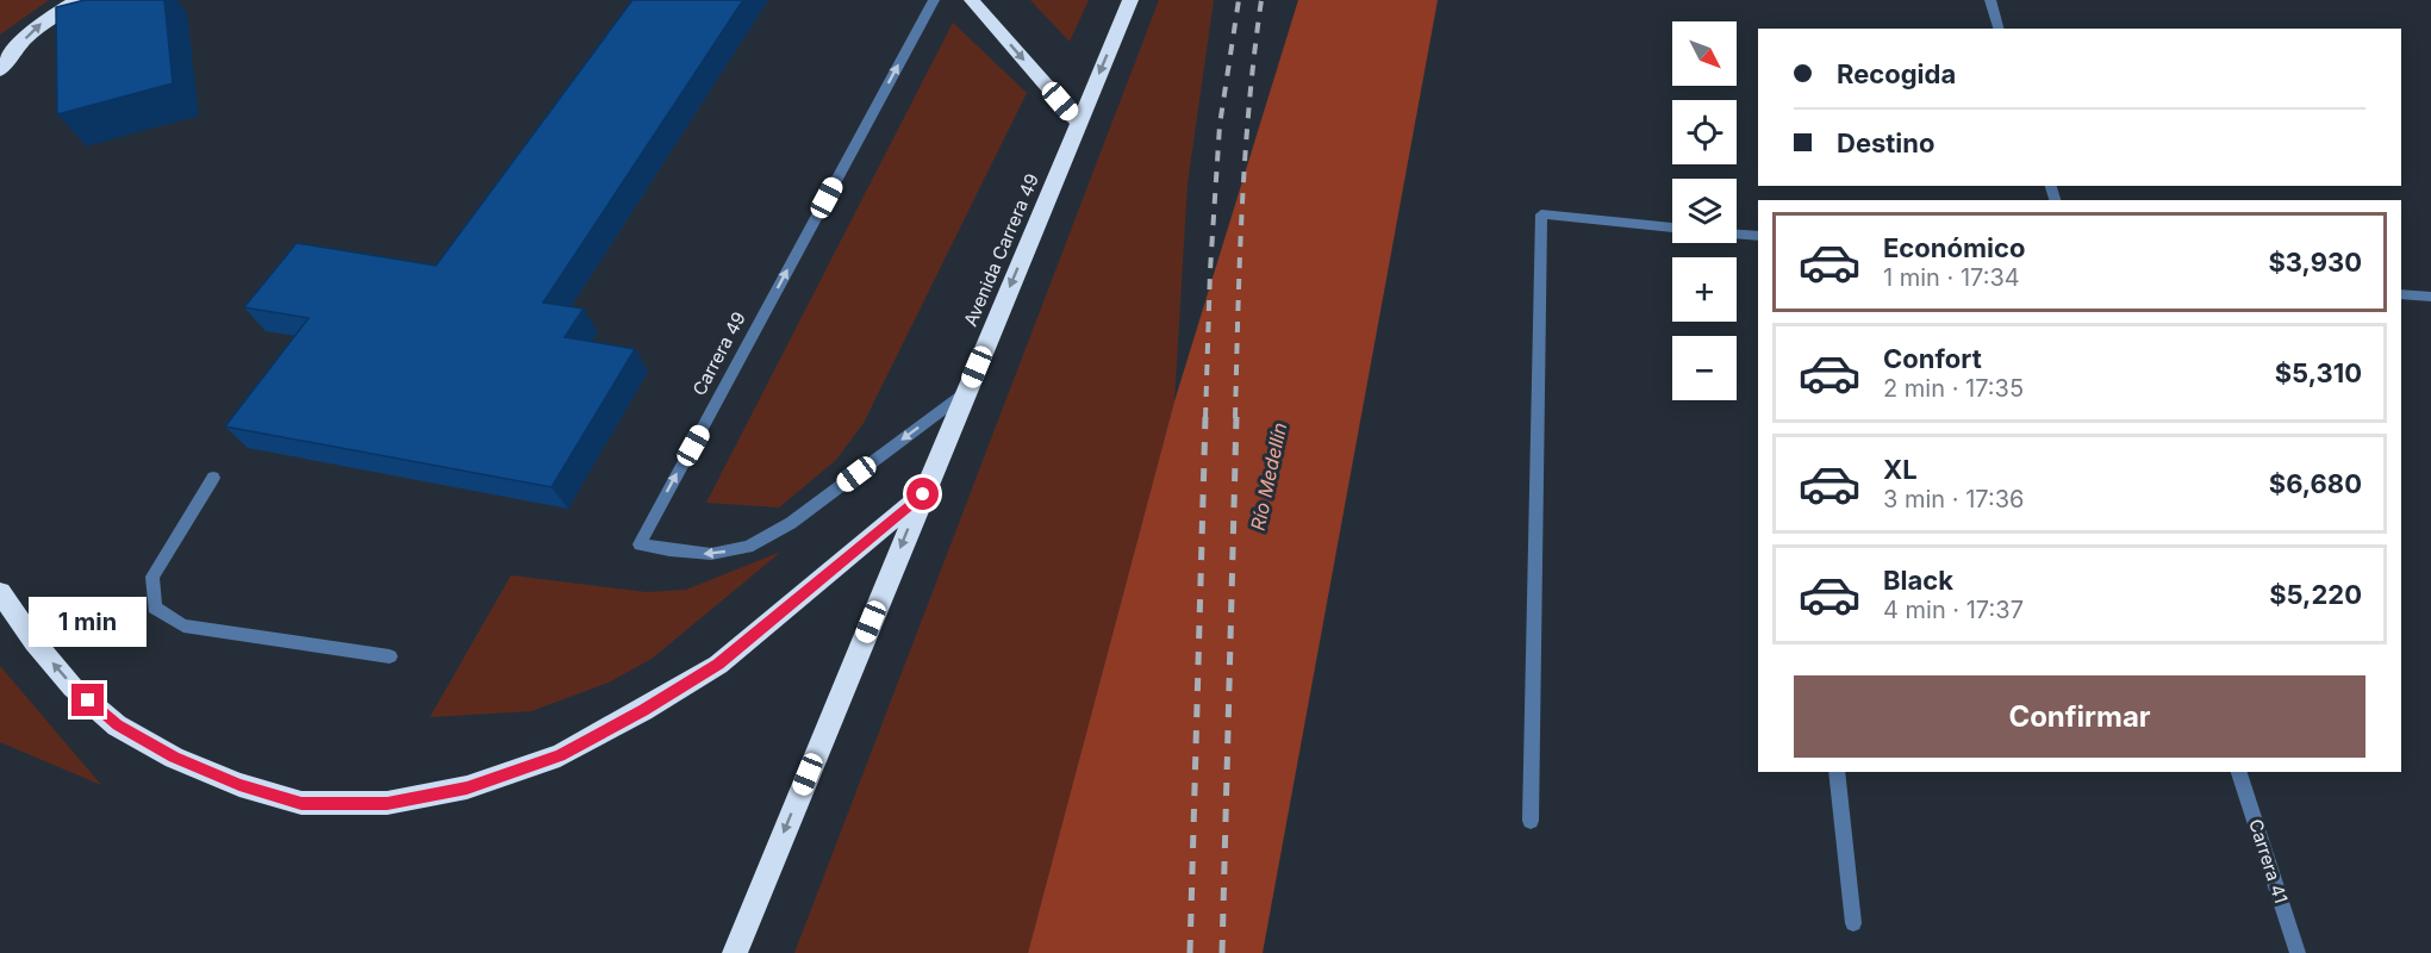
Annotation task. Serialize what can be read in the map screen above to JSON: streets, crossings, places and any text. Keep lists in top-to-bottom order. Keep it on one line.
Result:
{"streets":{"highway":["Avenida Carrera 49"],"street":["Carrera 49","Carrera 41"]},"crossings":[["Avenida Carrera 49","Carrera 49"]],"one_way":["Avenida Carrera 49"],"water":["Río Medellín"],"north":"bottom right","page":{"map_buttons":["+","−"],"banner":["Recogida","Destino"],"list":[{"name":"Económico","note":"1 min · 17:34","value":"$3,930"},{"name":"Confort","note":"2 min · 17:35","value":"$5,310"},{"name":"XL","note":"3 min · 17:36","value":"$6,680"},{"name":"Black","note":"4 min · 17:37","value":"$5,220"}],"bubble":"1 min","buttons":"Confirmar"}}
